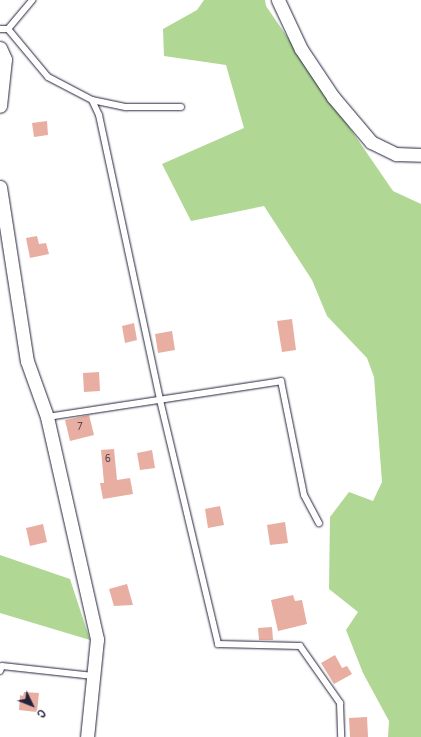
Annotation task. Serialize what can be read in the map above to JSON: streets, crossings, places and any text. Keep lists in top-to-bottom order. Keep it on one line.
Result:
{"house_numbers":["7","6"],"north":"bottom right"}
